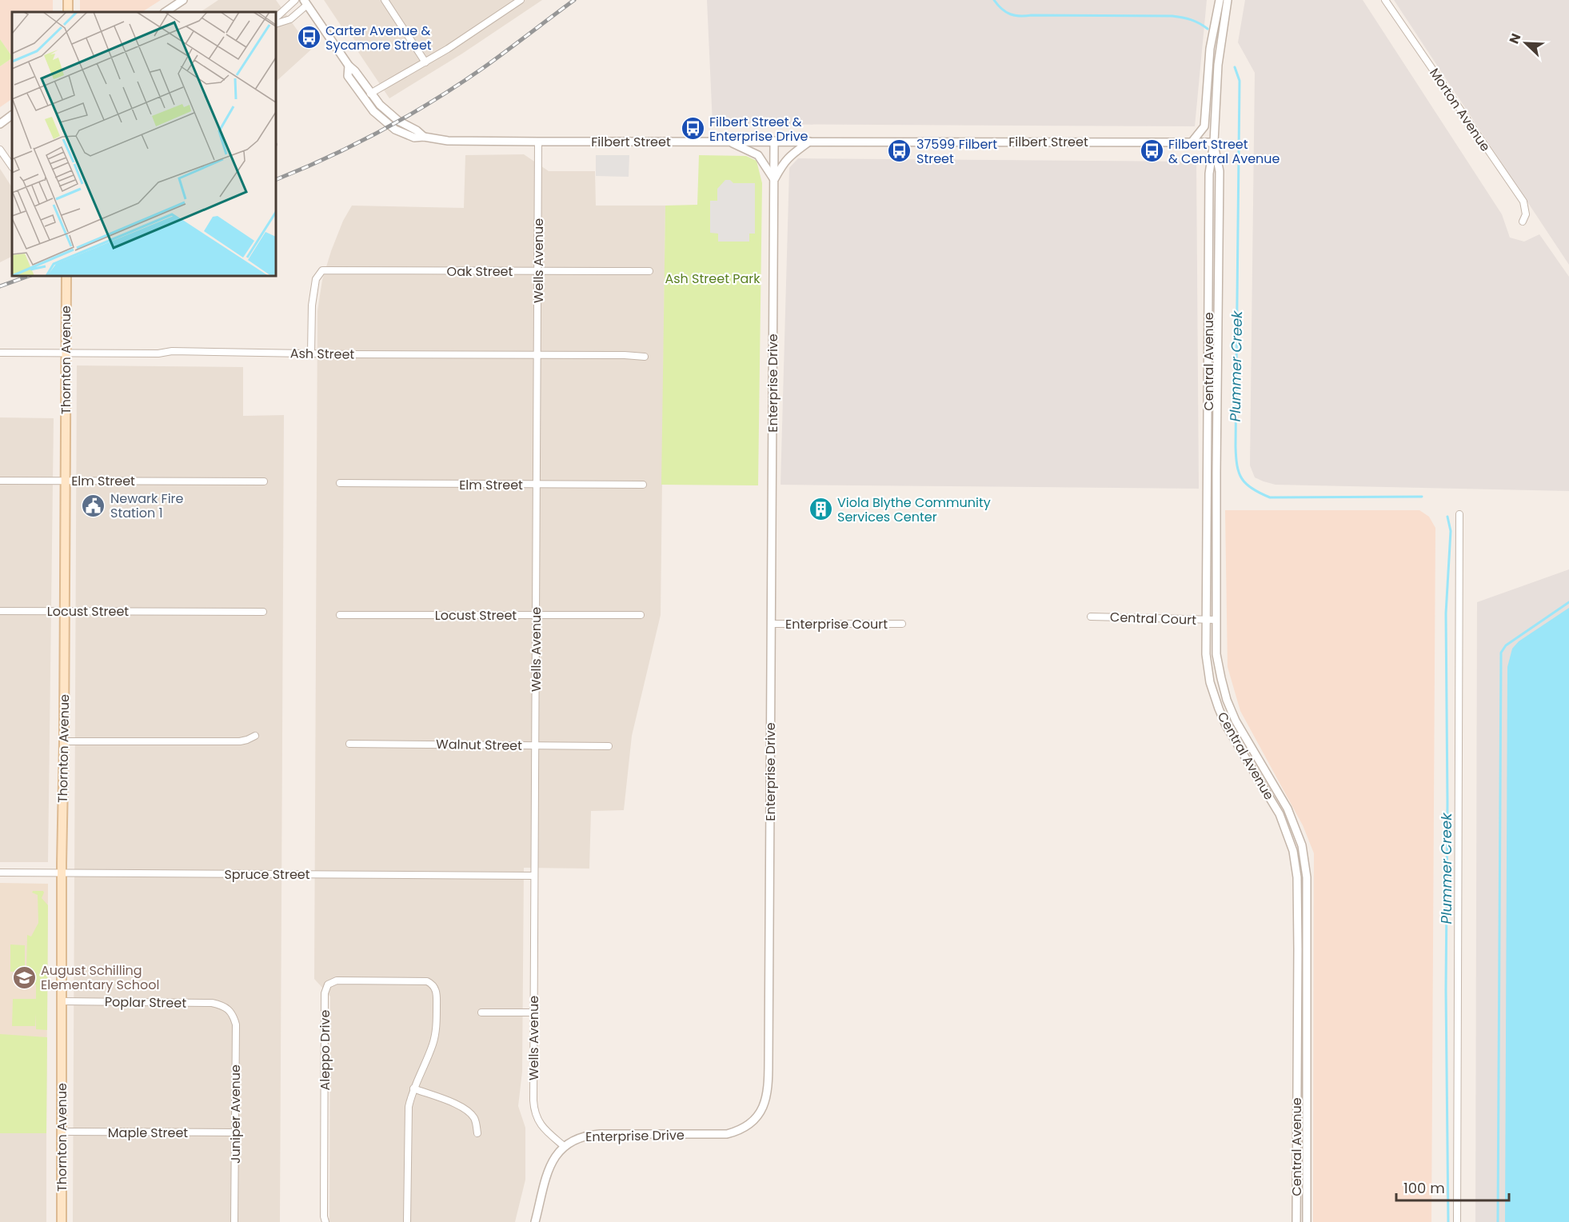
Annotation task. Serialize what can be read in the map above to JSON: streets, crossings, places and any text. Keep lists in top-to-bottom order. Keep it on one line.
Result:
{"streets":{"main road":["Thornton Avenue"],"street":["Morton Avenue","Filbert Street","Wells Avenue","Oak Street","Ash Street","Central Avenue","Enterprise Drive","Elm Street","Locust Street","Central Court","Enterprise Court","Walnut Street","Spruce Street","Poplar Street","Aleppo Drive","Juniper Avenue","Maple Street"]},"crossings":[["Filbert Street","Wells Avenue"],["Filbert Street","Central Avenue"],["Filbert Street","Enterprise Drive"],["Wells Avenue","Oak Street"],["Wells Avenue","Ash Street"],["Wells Avenue","Enterprise Drive"],["Wells Avenue","Elm Street"],["Wells Avenue","Locust Street"],["Wells Avenue","Walnut Street"],["Wells Avenue","Spruce Street"],["Oak Street","Ash Street"],["Ash Street","Thornton Avenue"],["Thornton Avenue","Elm Street"],["Thornton Avenue","Locust Street"],["Thornton Avenue","Spruce Street"],["Thornton Avenue","Poplar Street"],["Thornton Avenue","Maple Street"],["Central Avenue","Central Court"],["Enterprise Drive","Enterprise Court"],["Poplar Street","Juniper Avenue"],["Juniper Avenue","Maple Street"]],"water":["Plummer Creek"],"parks":["Ash Street Park"],"places":{"bus stop":["Carter Avenue & Sycamore Street","Filbert Street & Enterprise Drive","37599 Filbert Street","Filbert Street & Central Avenue"],"public building":["Newark Fire Station 1"],"building":["Viola Blythe Community Services Center"],"school or university":["August Schilling Elementary School"]},"scale_bar":"100 m","north":"top left"}
